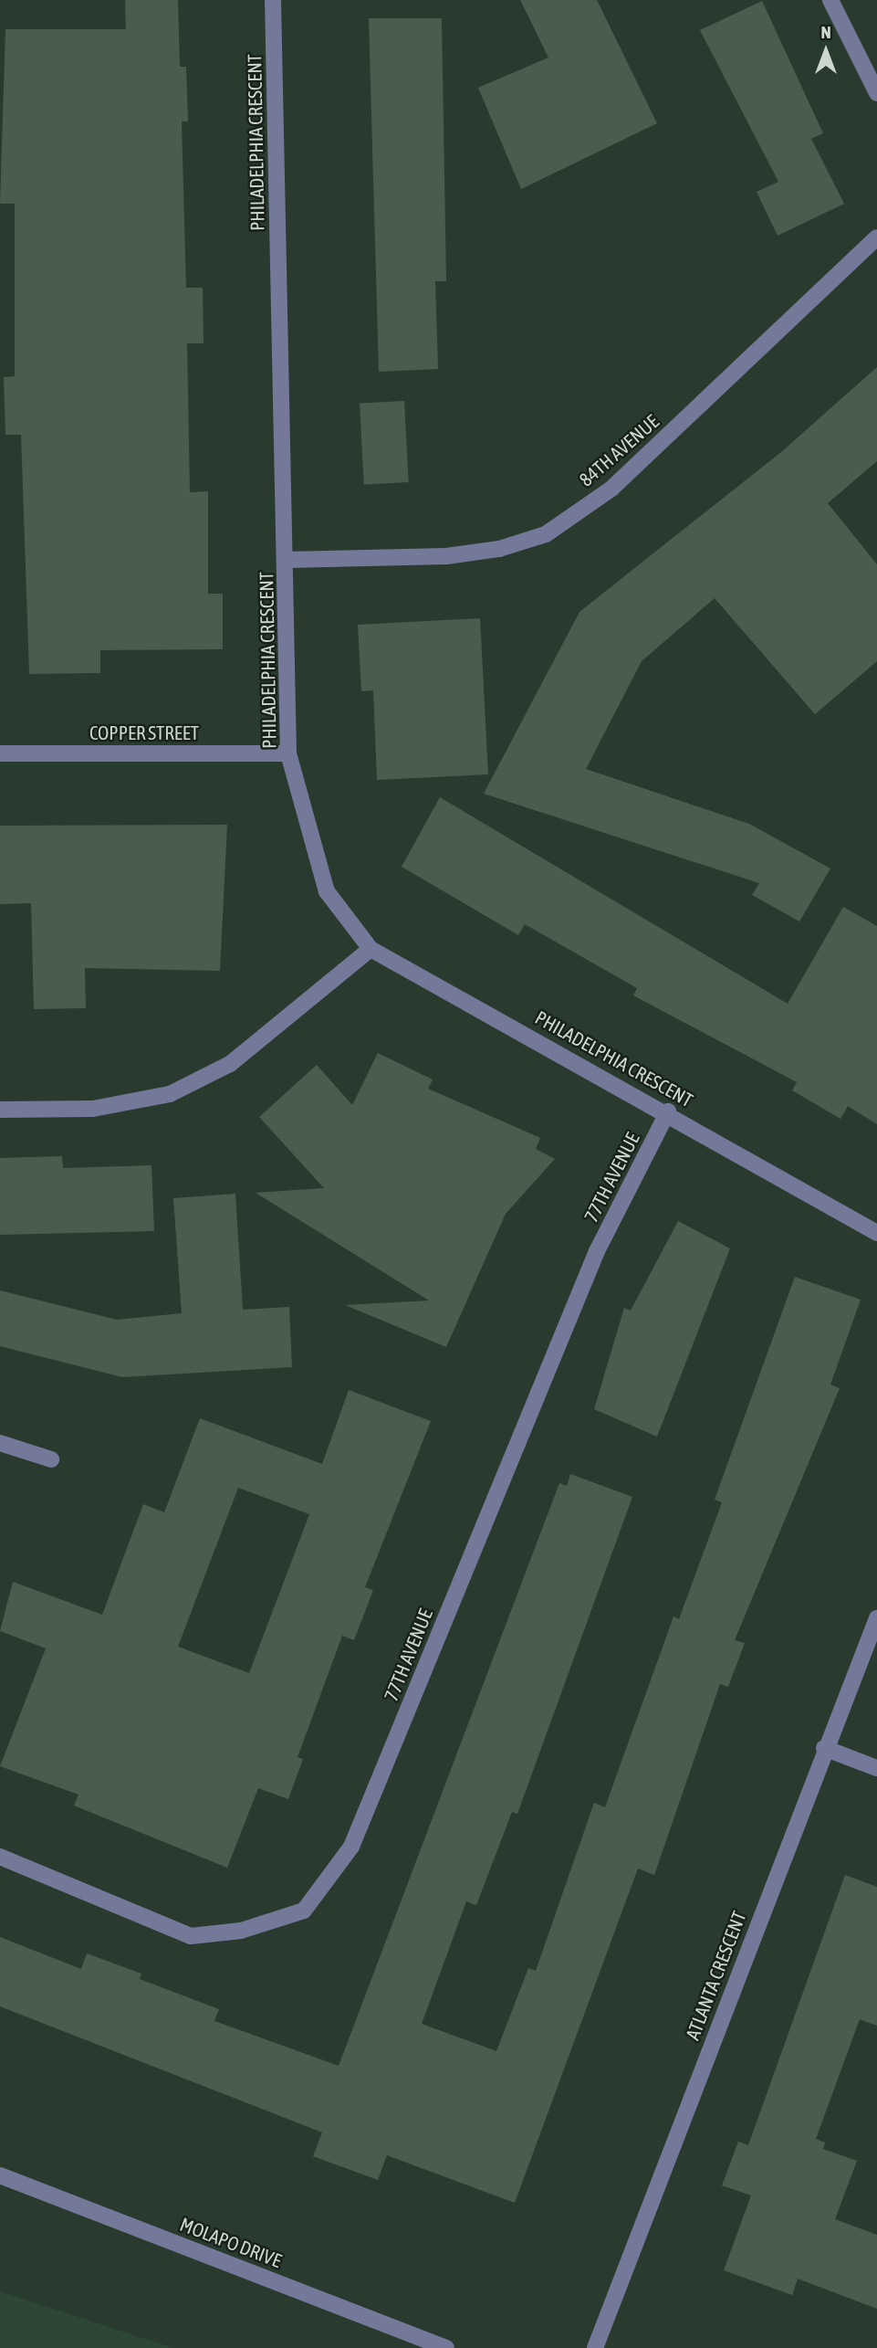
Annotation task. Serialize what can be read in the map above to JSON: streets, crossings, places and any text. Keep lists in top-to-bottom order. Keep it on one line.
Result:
{"streets":{"street":["PHILADELPHIA CRESCENT","84TH AVENUE","COPPER STREET","77TH AVENUE","ATLANTA CRESCENT","MOLAPO DRIVE"]},"crossings":[["PHILADELPHIA CRESCENT","84TH AVENUE"],["PHILADELPHIA CRESCENT","COPPER STREET"],["PHILADELPHIA CRESCENT","77TH AVENUE"]],"north":"top"}
